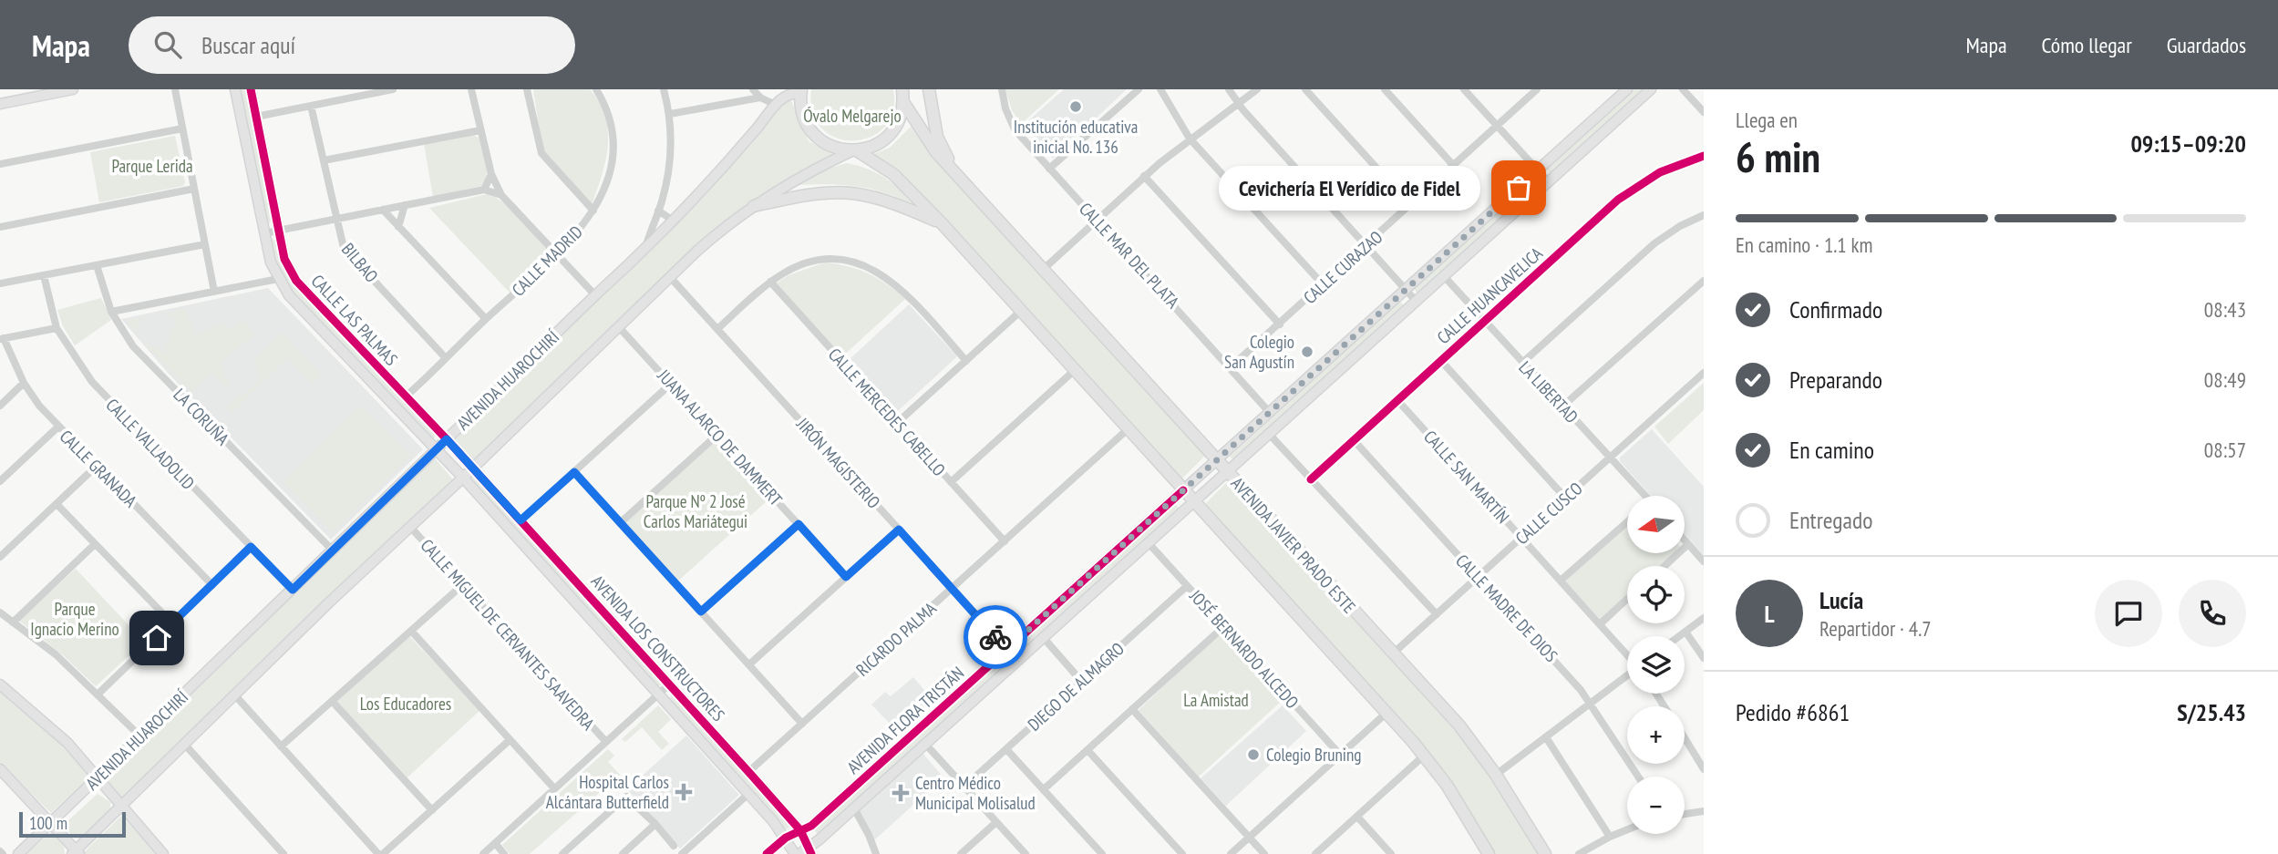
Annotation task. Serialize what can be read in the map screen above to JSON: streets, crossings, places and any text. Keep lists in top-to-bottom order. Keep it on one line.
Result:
{"streets":{"main road":["CALLE LAS PALMAS","AVENIDA HUAROCHIRÍ","AVENIDA JAVIER PRADO ESTE","AVENIDA LOS CONSTRUCTORES","AVENIDA FLORA TRISTÁN"],"street":["CALLE MAR DEL PLATA","CALLE MADRID","BILBAO","CALLE CURAZAO","CALLE HUANCAVELICA","LA LIBERTAD","CALLE MERCEDES CABELLO","LA CORUÑA","JUANA ALARCO DE DAMMERT","CALLE VALLADOLID","JIRÓN MAGISTERIO","CALLE GRANADA","CALLE SAN MARTÍN","CALLE CUSCO","CALLE MADRE DE DIOS","CALLE MIGUEL DE CERVANTES SAAVEDRA","RICARDO PALMA","JOSÉ BERNARDO ALCEDO","DIEGO DE ALMAGRO"]},"crossings":[["CALLE MAR DEL PLATA","CALLE CURAZAO"],["CALLE MAR DEL PLATA","AVENIDA FLORA TRISTÁN"],["CALLE MADRID","BILBAO"],["CALLE MADRID","CALLE LAS PALMAS"],["CALLE HUANCAVELICA","LA LIBERTAD"],["CALLE HUANCAVELICA","CALLE SAN MARTÍN"],["CALLE HUANCAVELICA","CALLE MADRE DE DIOS"],["CALLE LAS PALMAS","AVENIDA HUAROCHIRÍ"],["CALLE LAS PALMAS","AVENIDA LOS CONSTRUCTORES"],["AVENIDA HUAROCHIRÍ","LA CORUÑA"],["AVENIDA HUAROCHIRÍ","JUANA ALARCO DE DAMMERT"],["AVENIDA HUAROCHIRÍ","CALLE VALLADOLID"],["AVENIDA HUAROCHIRÍ","JIRÓN MAGISTERIO"],["AVENIDA HUAROCHIRÍ","CALLE MIGUEL DE CERVANTES SAAVEDRA"],["AVENIDA HUAROCHIRÍ","AVENIDA LOS CONSTRUCTORES"],["LA LIBERTAD","CALLE CUSCO"],["LA LIBERTAD","AVENIDA FLORA TRISTÁN"],["CALLE MERCEDES CABELLO","RICARDO PALMA"],["JIRÓN MAGISTERIO","RICARDO PALMA"],["JIRÓN MAGISTERIO","AVENIDA FLORA TRISTÁN"],["CALLE SAN MARTÍN","CALLE CUSCO"],["CALLE CUSCO","AVENIDA JAVIER PRADO ESTE"],["CALLE CUSCO","CALLE MADRE DE DIOS"],["AVENIDA JAVIER PRADO ESTE","AVENIDA FLORA TRISTÁN"],["RICARDO PALMA","AVENIDA LOS CONSTRUCTORES"],["AVENIDA LOS CONSTRUCTORES","AVENIDA FLORA TRISTÁN"],["JOSÉ BERNARDO ALCEDO","DIEGO DE ALMAGRO"],["JOSÉ BERNARDO ALCEDO","AVENIDA FLORA TRISTÁN"]],"parks":["Óvalo Melgarejo","Parque Lerida","Parque Nº 2 José Carlos Mariátegui","Parque Ignacio Merino","La Amistad","Los Educadores"],"places":{"other":["Institución educativa inicial No. 136","Cevichería El Verídico de Fidel","Colegio San Agustín","Colegio Bruning"],"health":["Hospital Carlos Alcántara Butterfield","Centro Médico Municipal Molisalud"]},"scale_bar":"100 m","north":"left","page":{"header":"Mapa","search":"Buscar aquí","nav":["Mapa","Cómo llegar","Guardados"],"heading":["6 min","Llega en","09:15–09:20"],"panel":["Lucía","Repartidor · 4.7","Pedido #6861","S/25.43"],"bubble":"Cevichería El Verídico de Fidel","bar":"En camino · 1.1 km","list":[["Confirmado","08:43"],["Preparando","08:49"],["En camino","08:57"],"Entregado"],"map_buttons":["+","−"],"round":"L","scale":"100 m"}}
